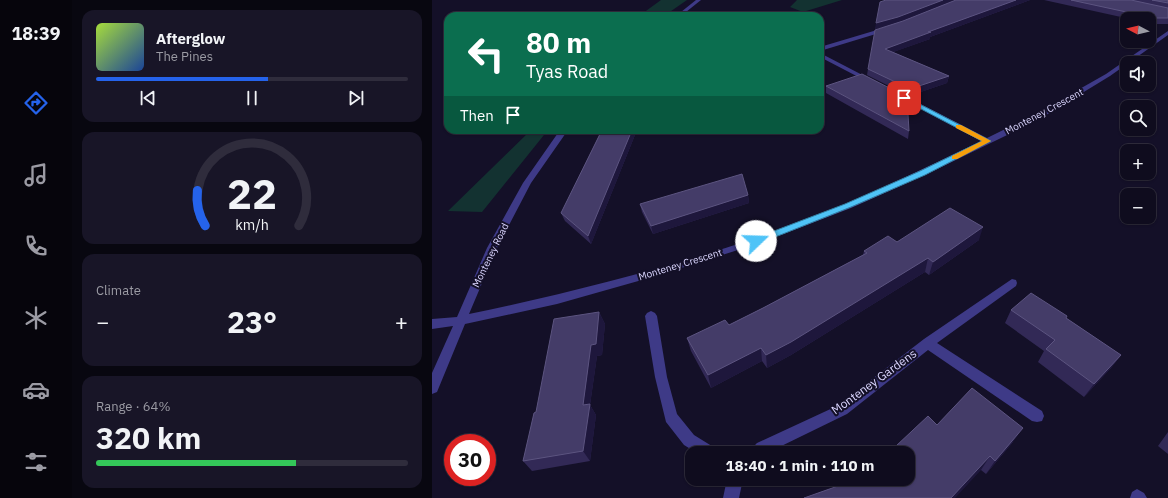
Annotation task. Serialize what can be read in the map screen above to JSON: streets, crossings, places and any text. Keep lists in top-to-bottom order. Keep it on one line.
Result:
{"streets":{"street":["Monteney Crescent","Monteney Road","Monteney Gardens"]},"crossings":[["Monteney Crescent","Monteney Road"]],"north":"left","page":{"tabs":"18:39","map_buttons":["+","−"],"turn":["80 m","Tyas Road"],"song":["Afterglow","The Pines"],"then":"Then","tile":["Climate",["Range · 64%","320 km"]],"heat":["−","23°","+"],"limit":"30","trip":"18:40 · 1 min · 110 m","gauge":["22","km/h"]}}
